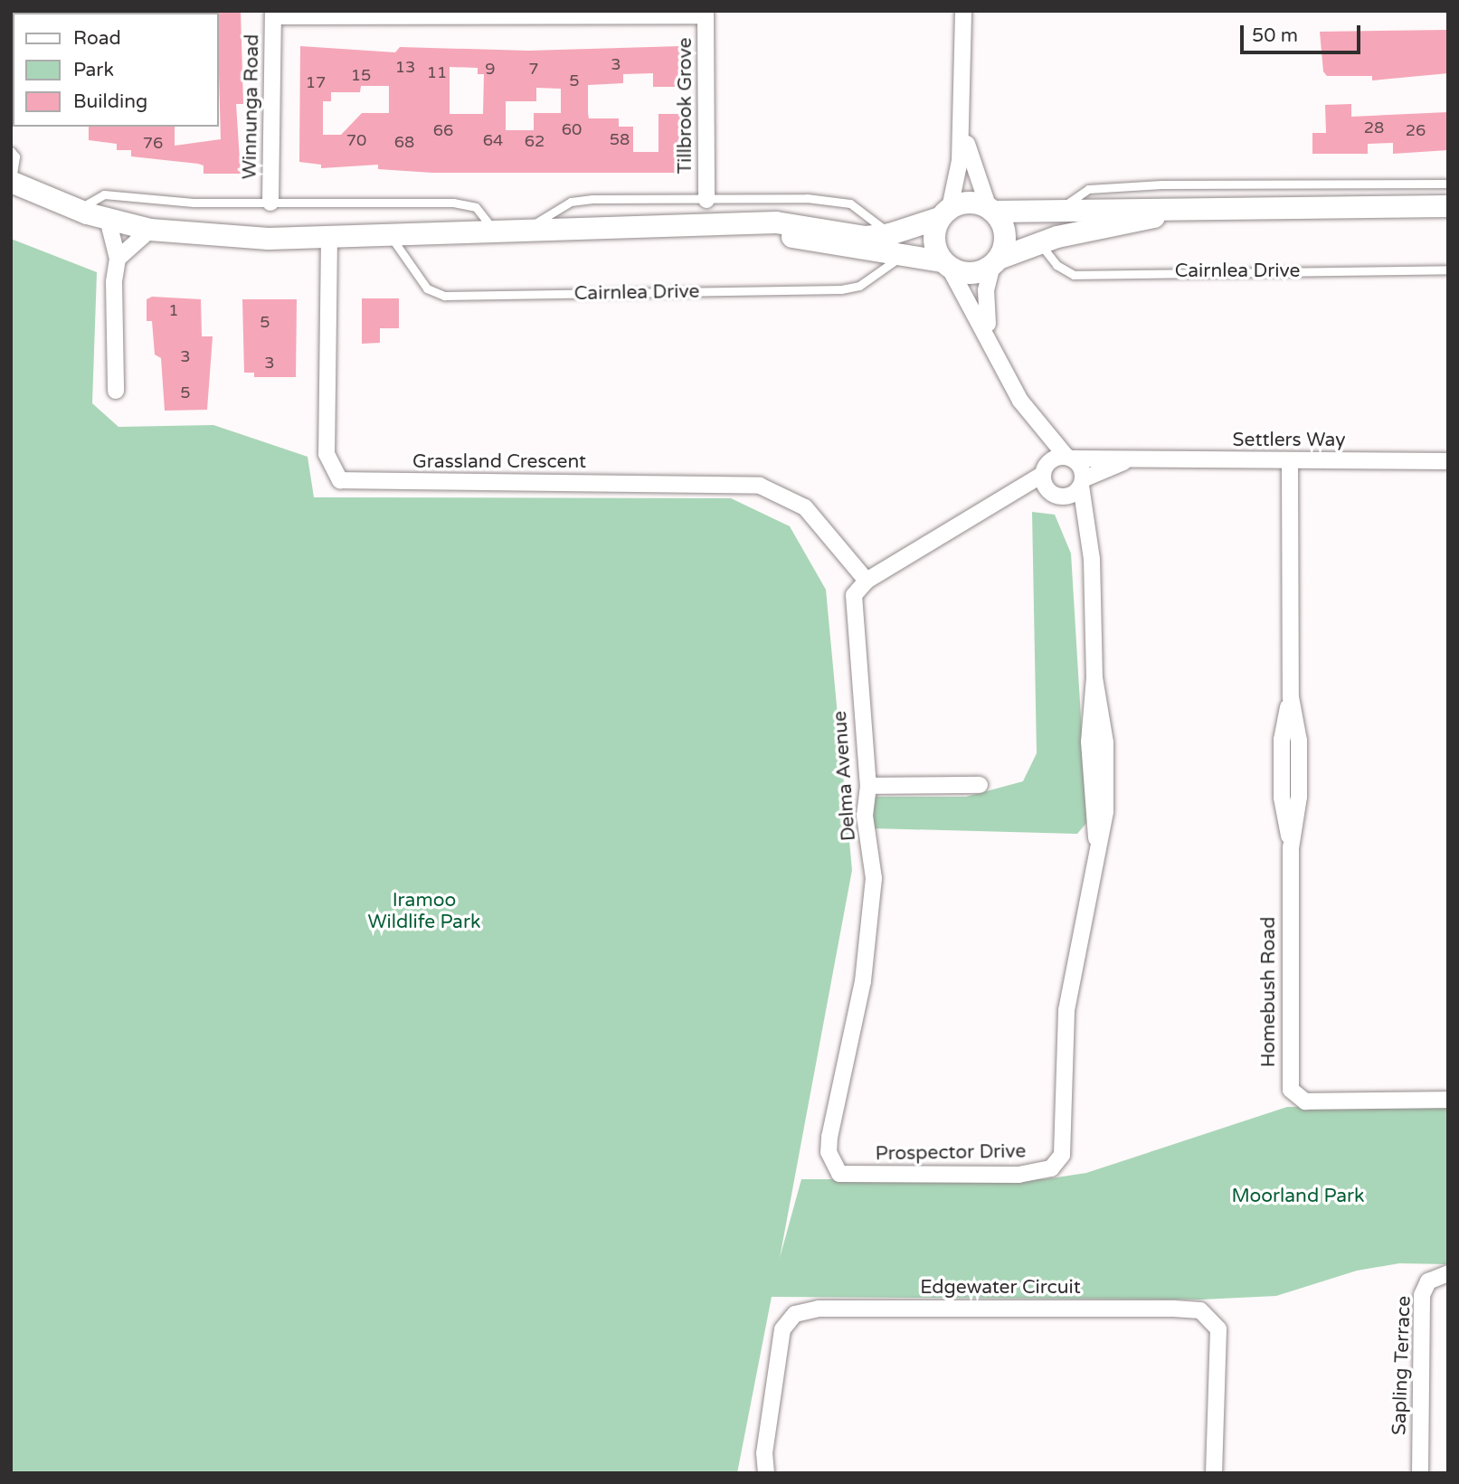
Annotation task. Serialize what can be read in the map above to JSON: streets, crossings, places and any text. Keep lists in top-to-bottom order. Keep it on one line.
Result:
{"streets":{"street":["Tillbrook Grove","Winnunga Road","Settlers Way","Grassland Crescent","Delma Avenue","Homebush Road","Prospector Drive","Edgewater Circuit","Sapling Terrace"],"lane":["Cairnlea Drive"]},"crossings":[["Settlers Way","Homebush Road"],["Settlers Way","Prospector Drive"],["Grassland Crescent","Delma Avenue"],["Delma Avenue","Prospector Drive"]],"parks":["Iramoo Wildlife Park","Moorland Park"],"house_numbers":["3","13","9","7","11","15","5","17","28","60","66","26","58","70","64","62","68","76","1","5","3","3","5"],"legend":["Road","Park","Building"],"scale_bar":"50 m"}
